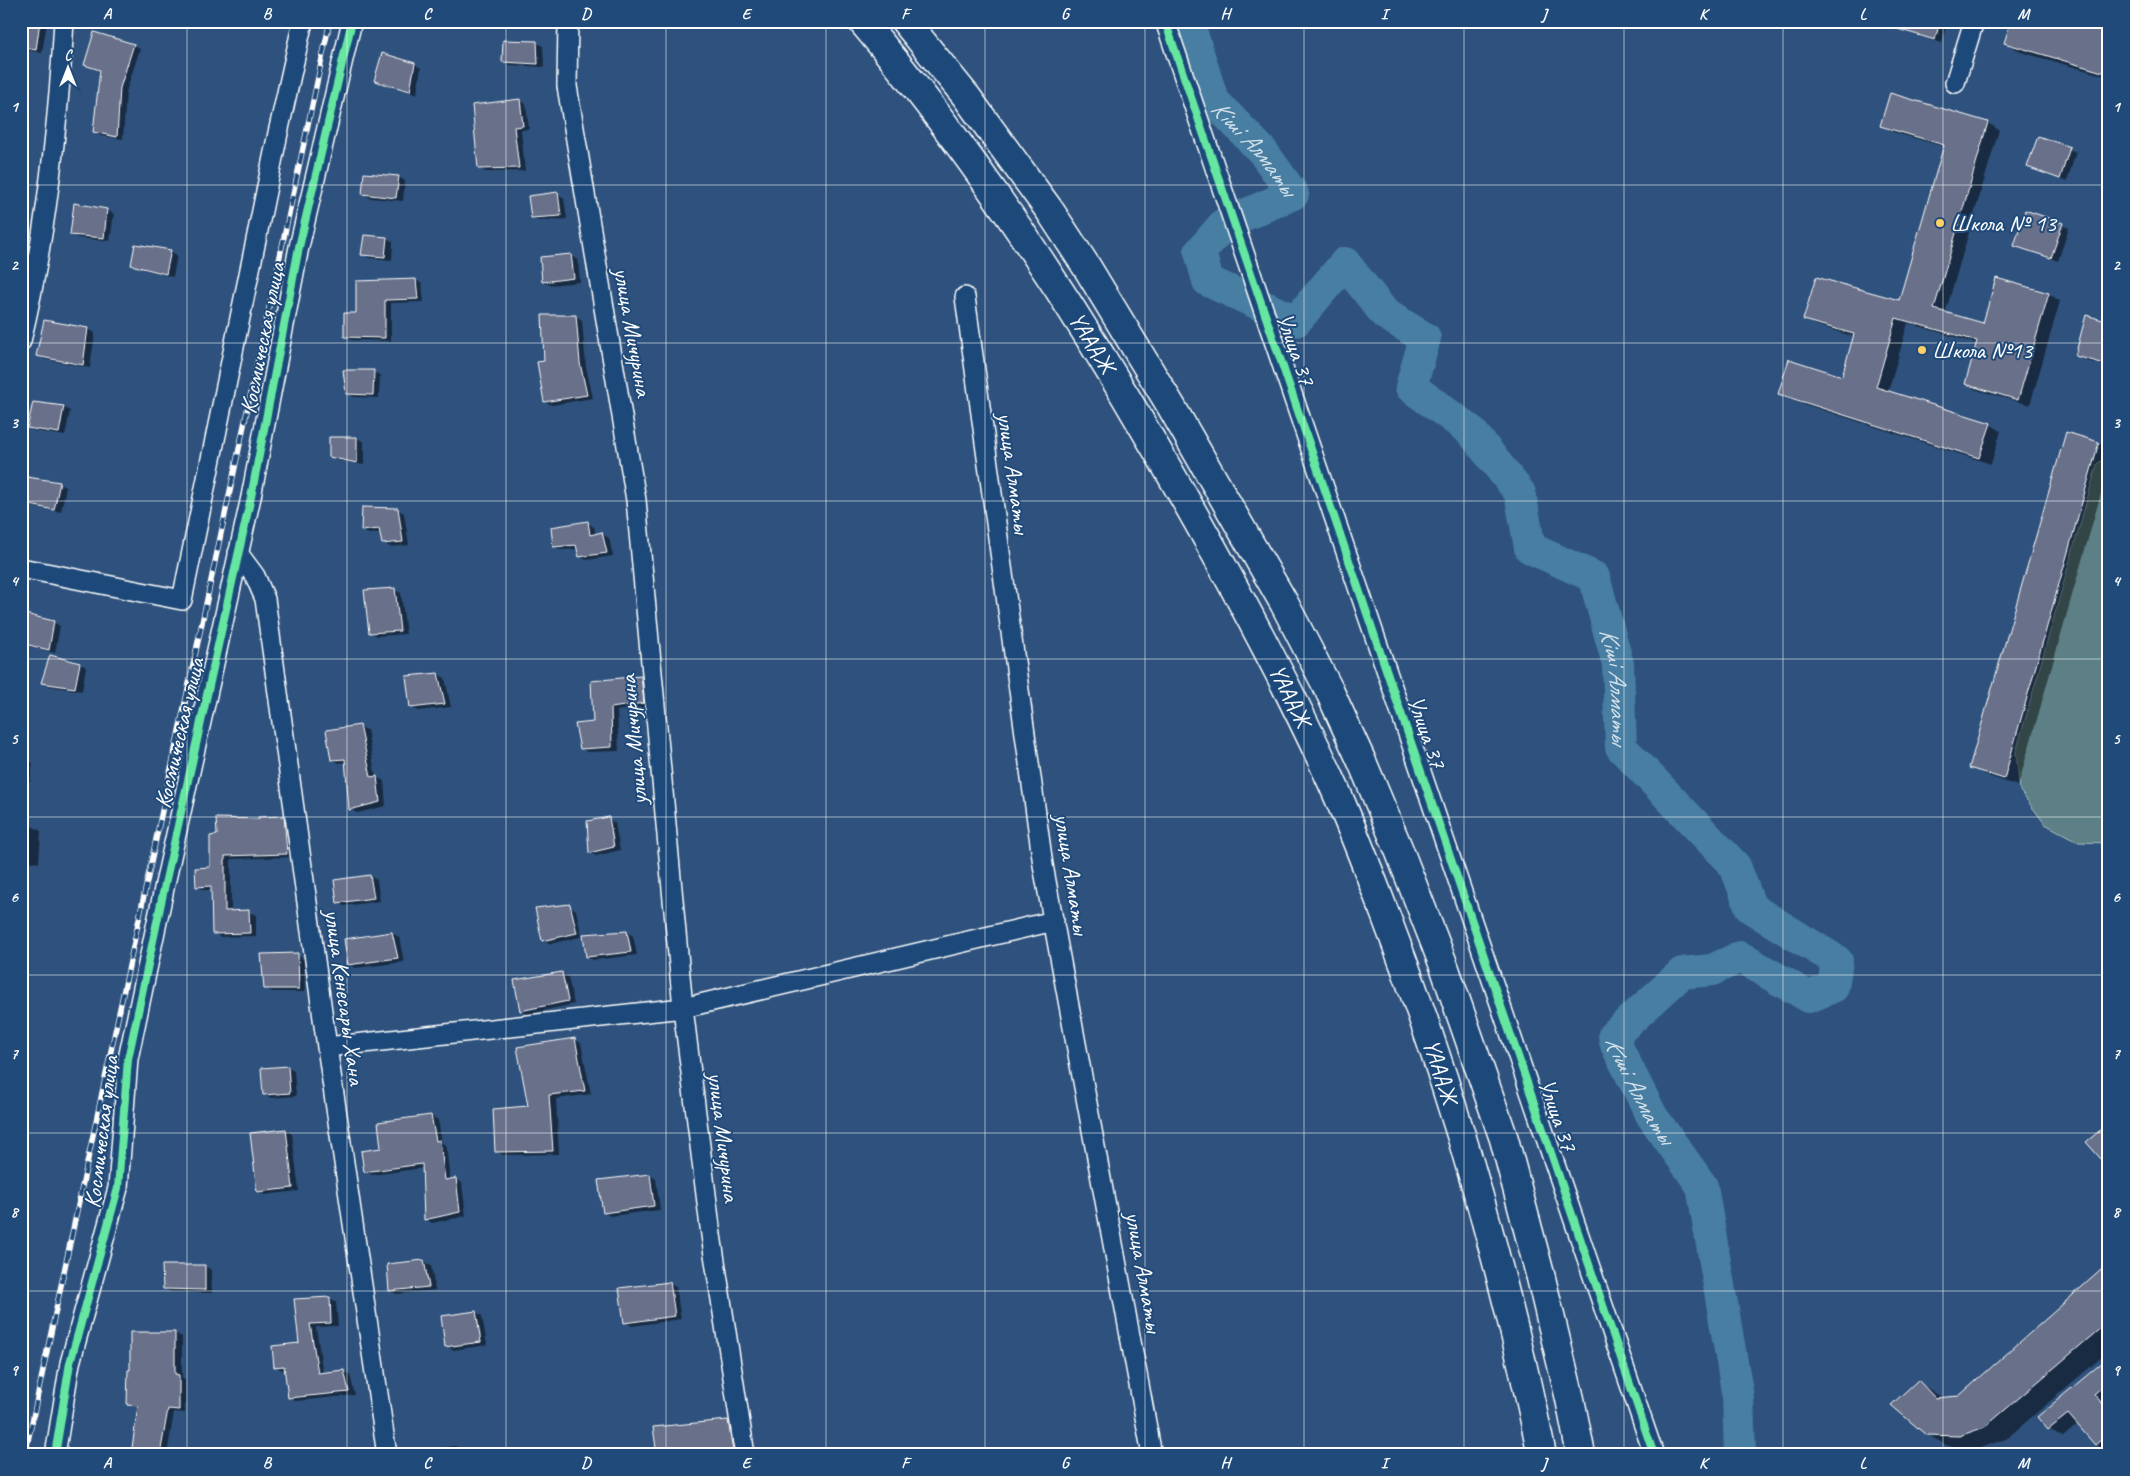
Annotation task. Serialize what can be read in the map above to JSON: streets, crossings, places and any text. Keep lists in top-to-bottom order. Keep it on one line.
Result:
{"streets":{"highway":["ҮАААЖ"],"street":["улица Мичурина","Космическая улица","Улица 37","улица Алматы","улица Кенесары Хана"]},"crossings":[["Космическая улица","улица Кенесары Хана"]],"water":["Кіші Алматы"],"places":["Школа № 13","Школа №13"],"north":"top","grid":{"columns":["A","B","C","D","E","F","G","H","I","J","K","L","M"],"rows":["1","2","3","4","5","6","7","8","9"]}}
